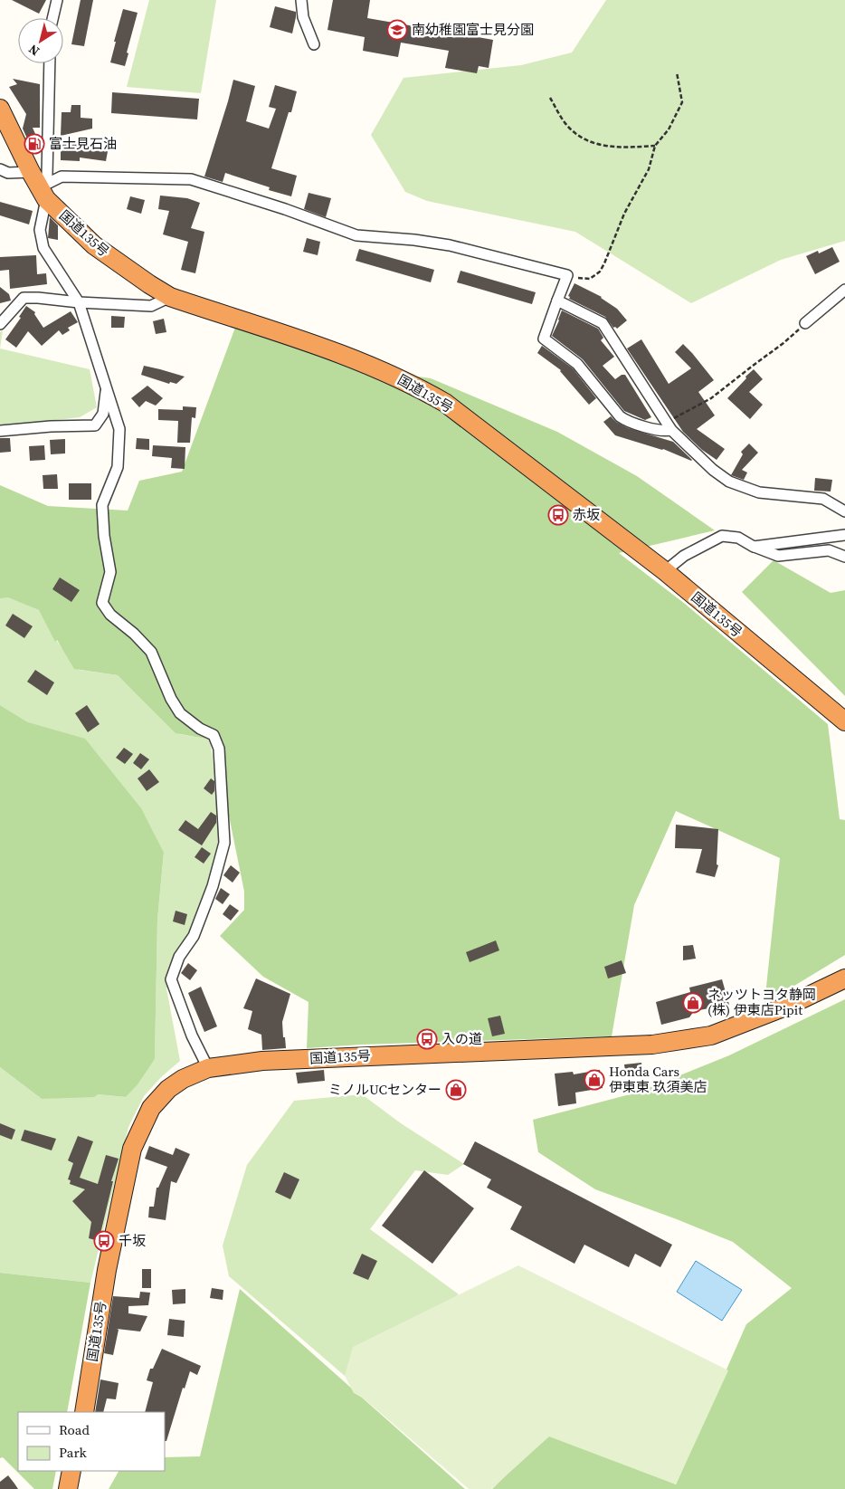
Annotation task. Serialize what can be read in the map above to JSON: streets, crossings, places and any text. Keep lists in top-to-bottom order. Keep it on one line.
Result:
{"streets":{"highway":["国道135号"]},"places":{"school or university":["南幼稚園富士見分園"],"fuel station":["富士見石油"],"bus stop":["赤坂","入の道","千坂"],"shop":["ネッツトヨタ静岡 (株) 伊東店Pipit","Honda Cars 伊東東 玖須美店","ミノルUCセンター"]},"legend":["Road","Park"],"north":"bottom left"}
